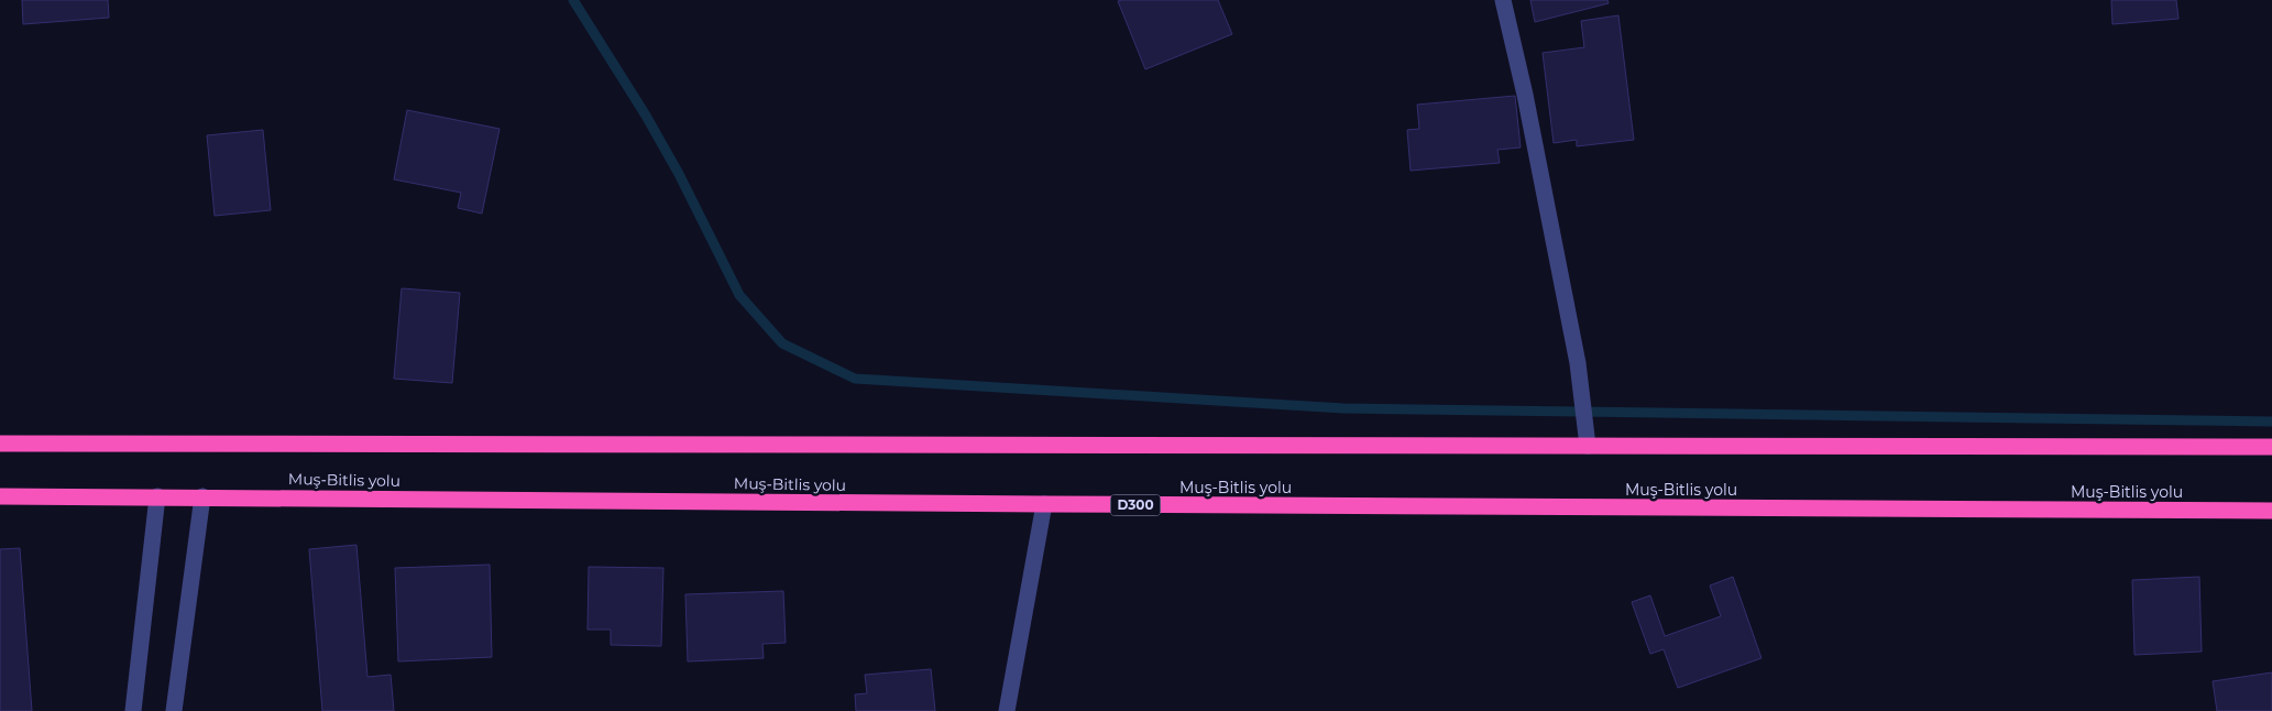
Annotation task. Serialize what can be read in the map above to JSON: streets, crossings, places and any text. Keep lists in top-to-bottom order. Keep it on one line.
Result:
{"streets":{"highway":["Muş-Bitlis yolu","D300"]}}
